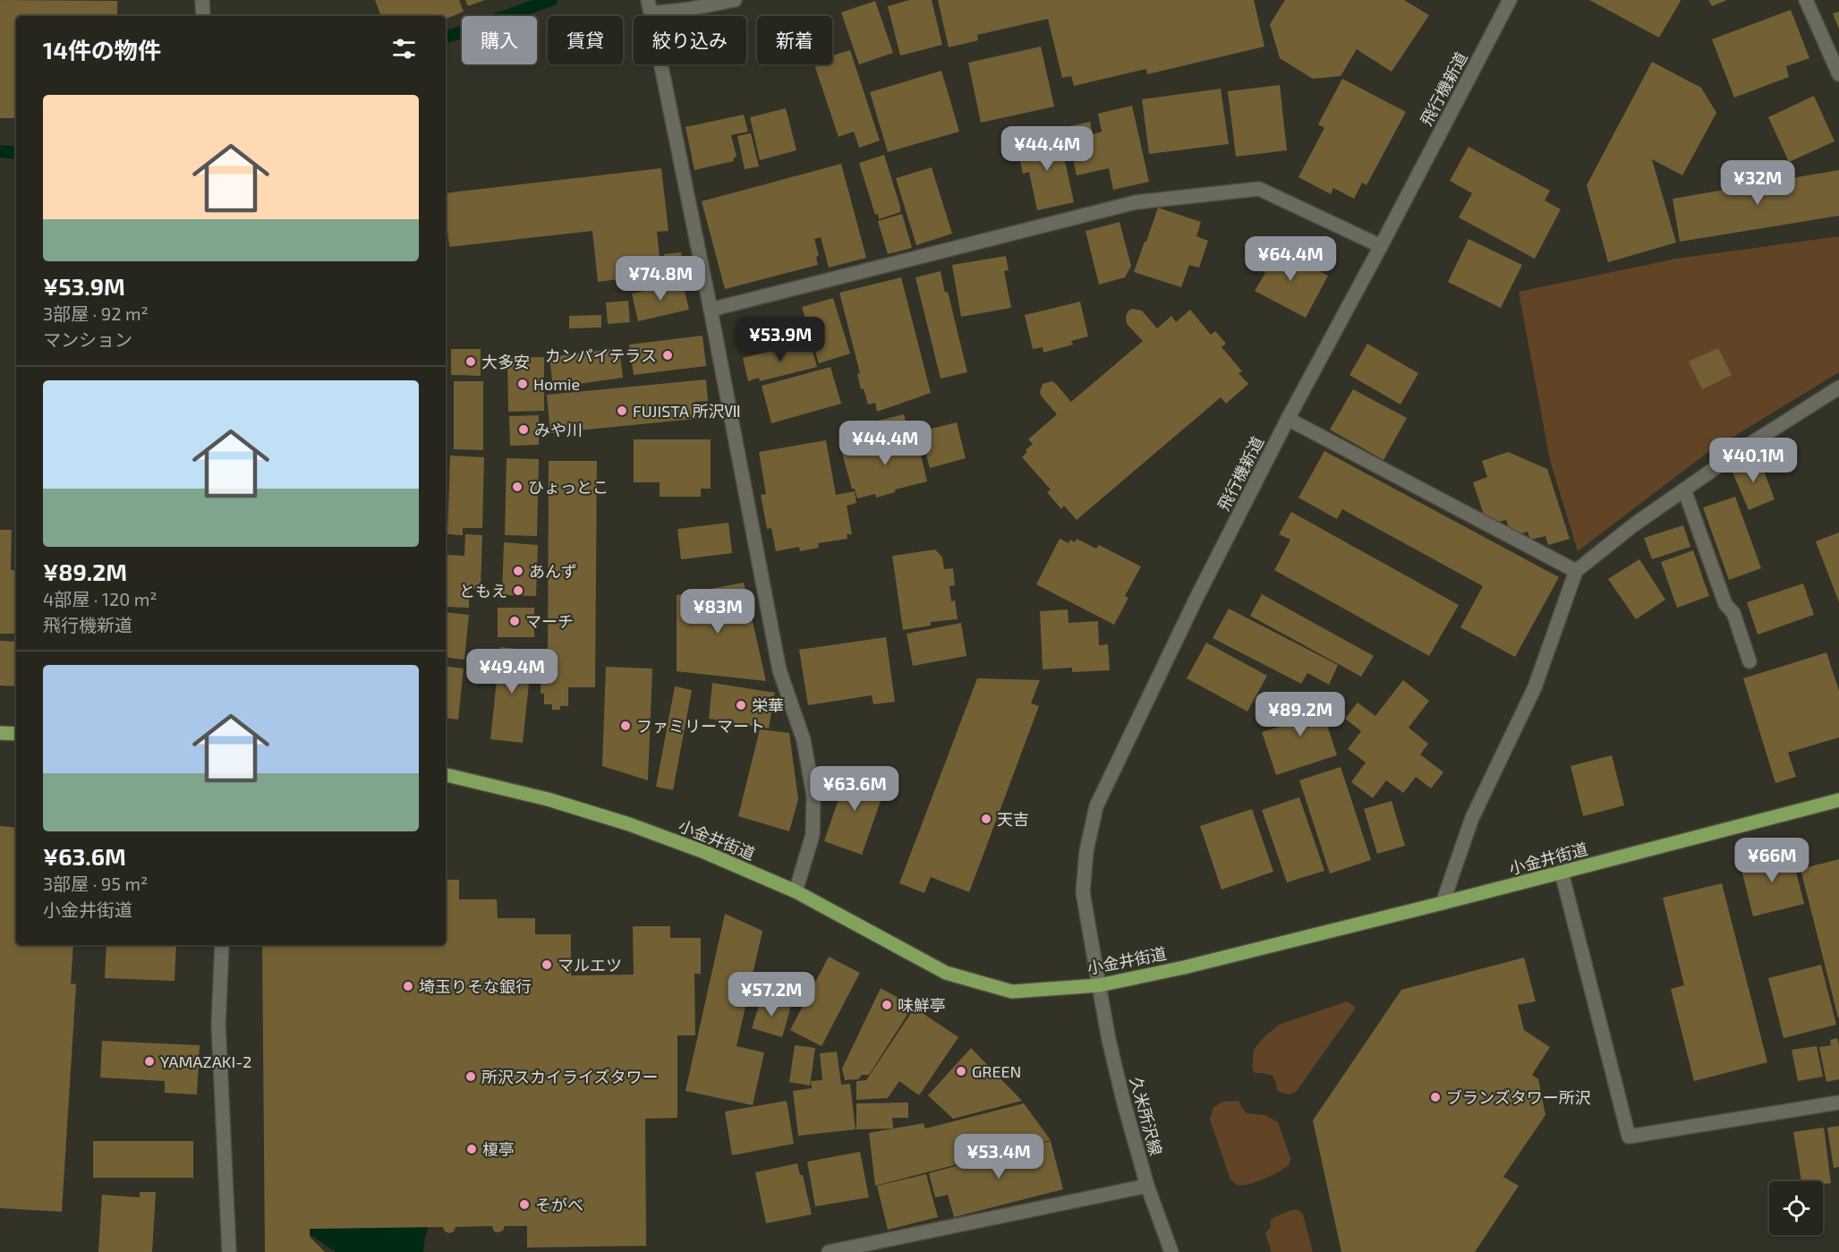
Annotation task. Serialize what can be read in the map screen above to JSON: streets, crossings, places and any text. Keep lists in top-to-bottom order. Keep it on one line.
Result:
{"streets":{"main road":["小金井街道"],"street":["飛行機新道","久米所沢線"]},"crossings":[["飛行機新道","小金井街道"],["飛行機新道","久米所沢線"],["小金井街道","久米所沢線"]],"places":["カンパイテラス","大多安","Homie","FUJISTA 所沢Ⅶ","みや川","ひょっとこ","あんず","ともえ","マーチ","栄華","ファミリーマート","天吉","マルエツ","埼玉りそな銀行","味鮮亭","YAMAZAKI-2","GREEN","所沢スカイライズタワー","ブランズタワー所沢","榎亭","そがべ"],"page":{"chip":["購入","賃貸","絞り込み","新着"],"heading":"14件の物件","list":[{"name":"¥53.9M","note":"3部屋 · 92 m² · マンション"},{"name":"¥89.2M","note":"4部屋 · 120 m² · 飛行機新道"},{"name":"¥63.6M","note":"3部屋 · 95 m² · 小金井街道"}],"price":["¥44.4M","¥32M","¥64.4M","¥74.8M","¥53.9M","¥44.4M","¥40.1M","¥83M","¥49.4M","¥89.2M","¥63.6M","¥66M","¥57.2M","¥53.4M"]}}
